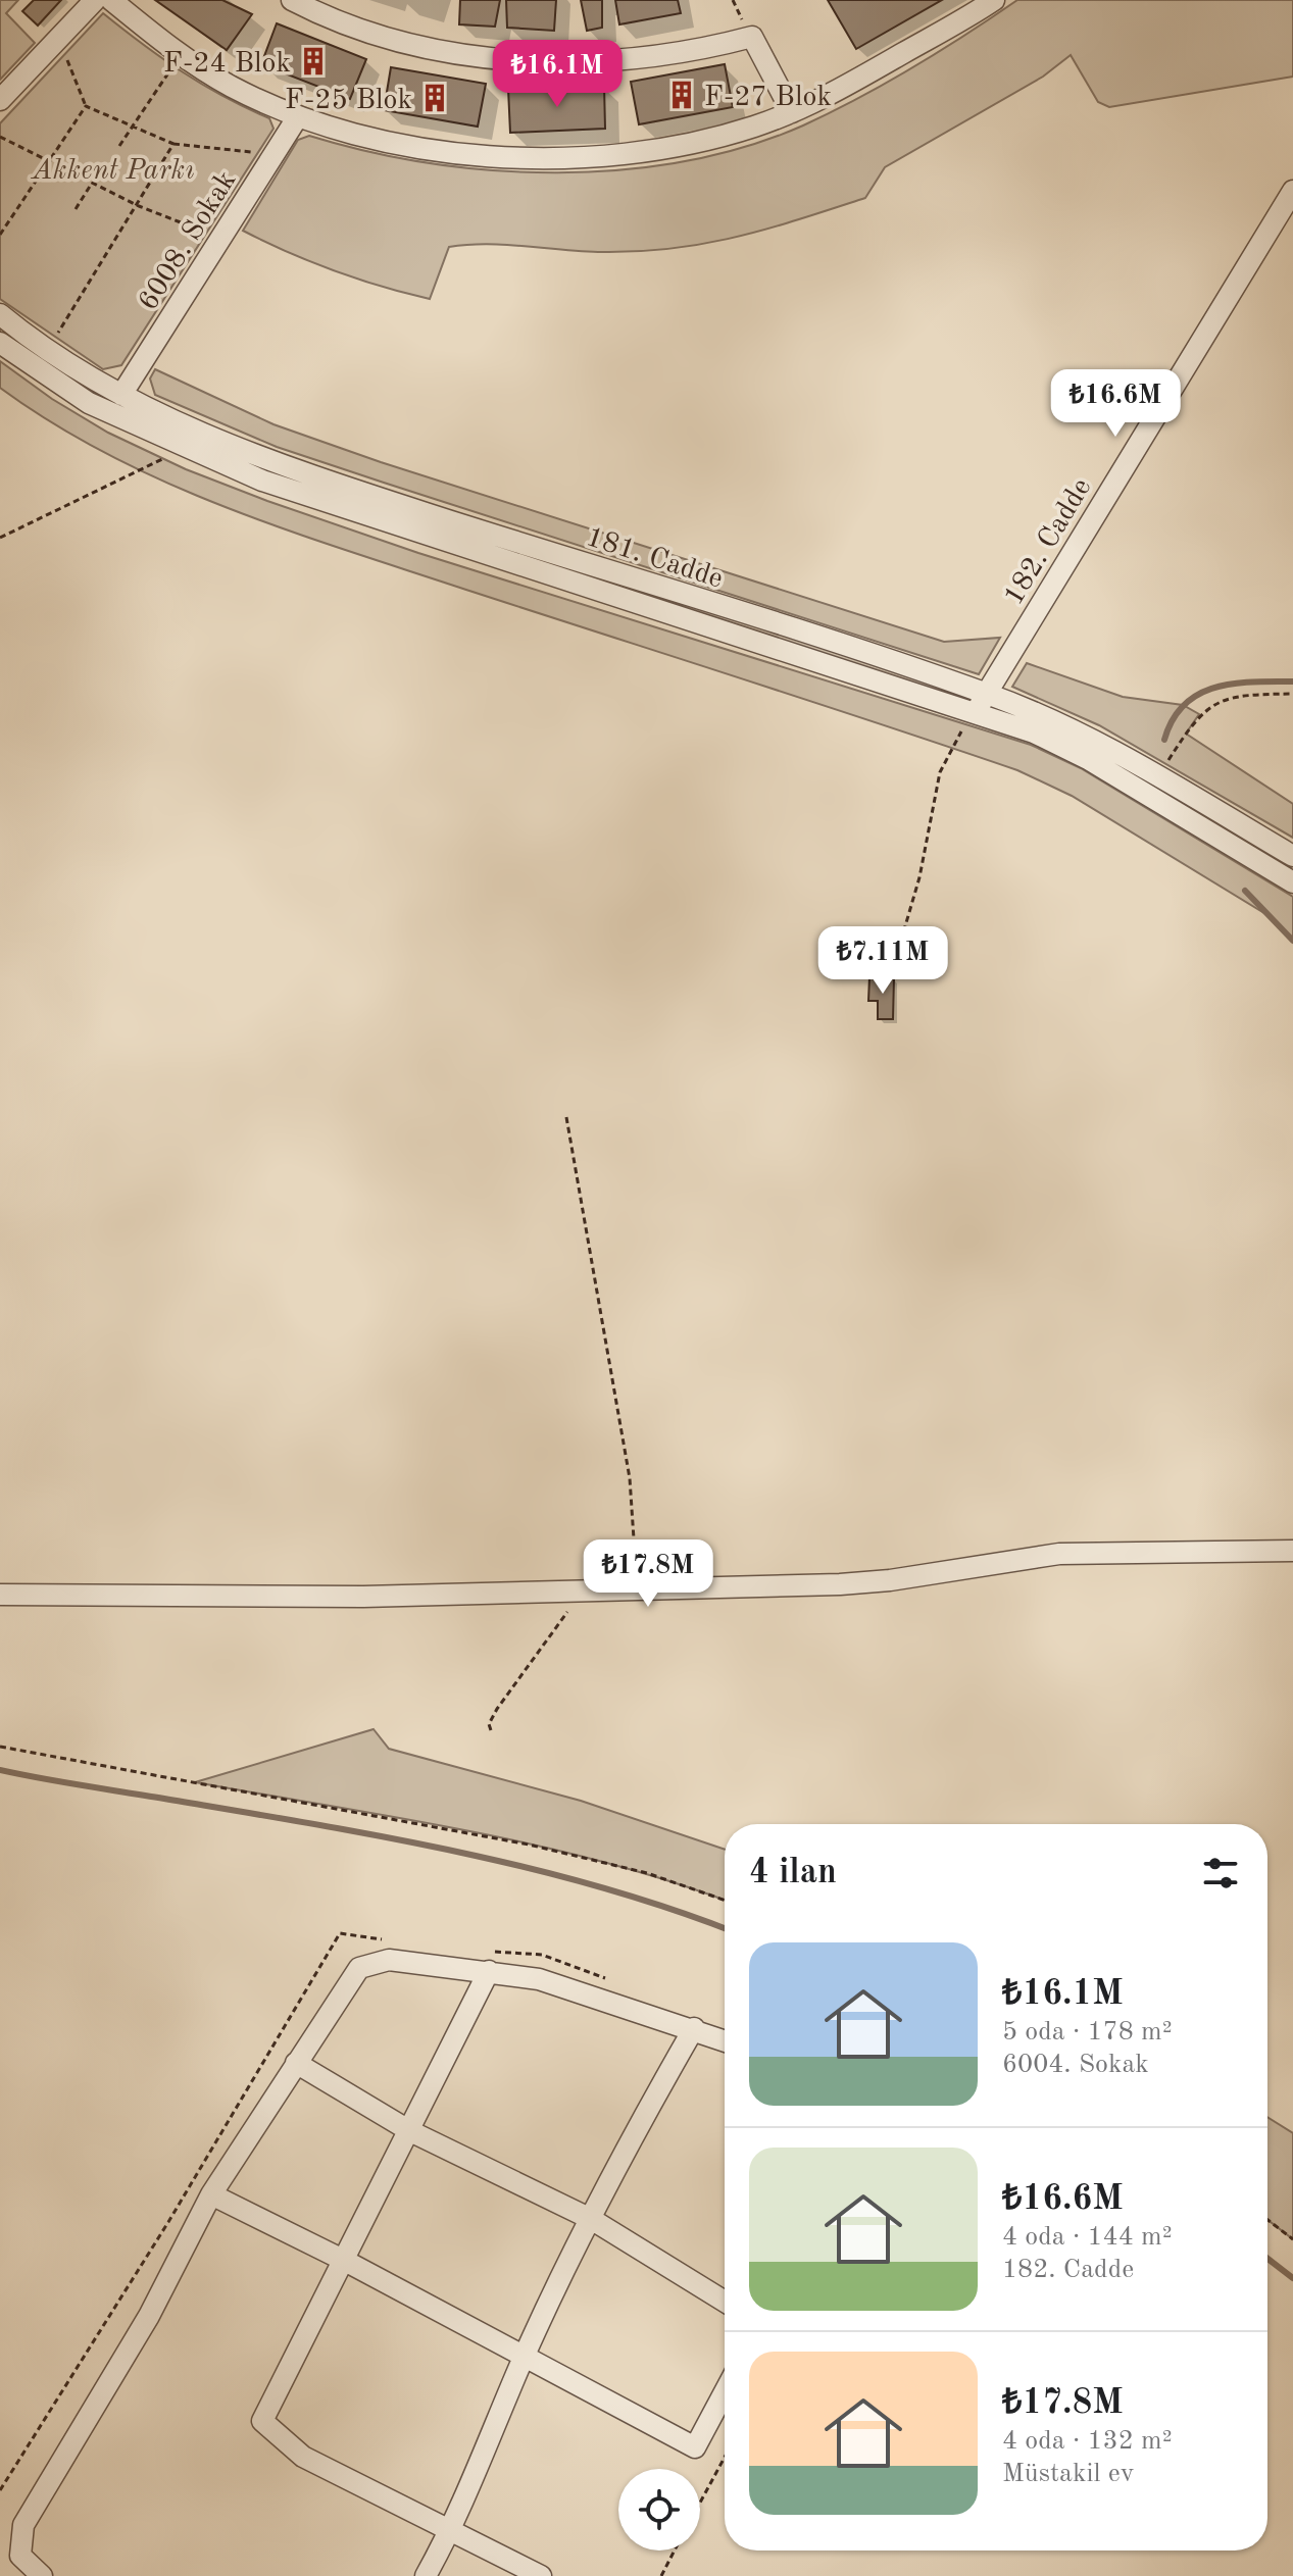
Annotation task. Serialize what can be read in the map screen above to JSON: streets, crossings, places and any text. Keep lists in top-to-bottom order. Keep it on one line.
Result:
{"streets":{"street":["6008. Sokak","182. Cadde","181. Cadde"]},"crossings":[["6008. Sokak","181. Cadde"],["182. Cadde","181. Cadde"]],"parks":["Akkent Parkı"],"places":{"building":["F-24 Blok","F-27 Blok","F-25 Blok"]},"page":{"price":["₺16.1M","₺16.6M","₺7.11M","₺17.8M"],"heading":"4 ilan","list":[{"name":"₺16.1M","note":"5 oda · 178 m² · 6004. Sokak"},{"name":"₺16.6M","note":"4 oda · 144 m² · 182. Cadde"},{"name":"₺17.8M","note":"4 oda · 132 m² · Müstakil ev"}]}}
